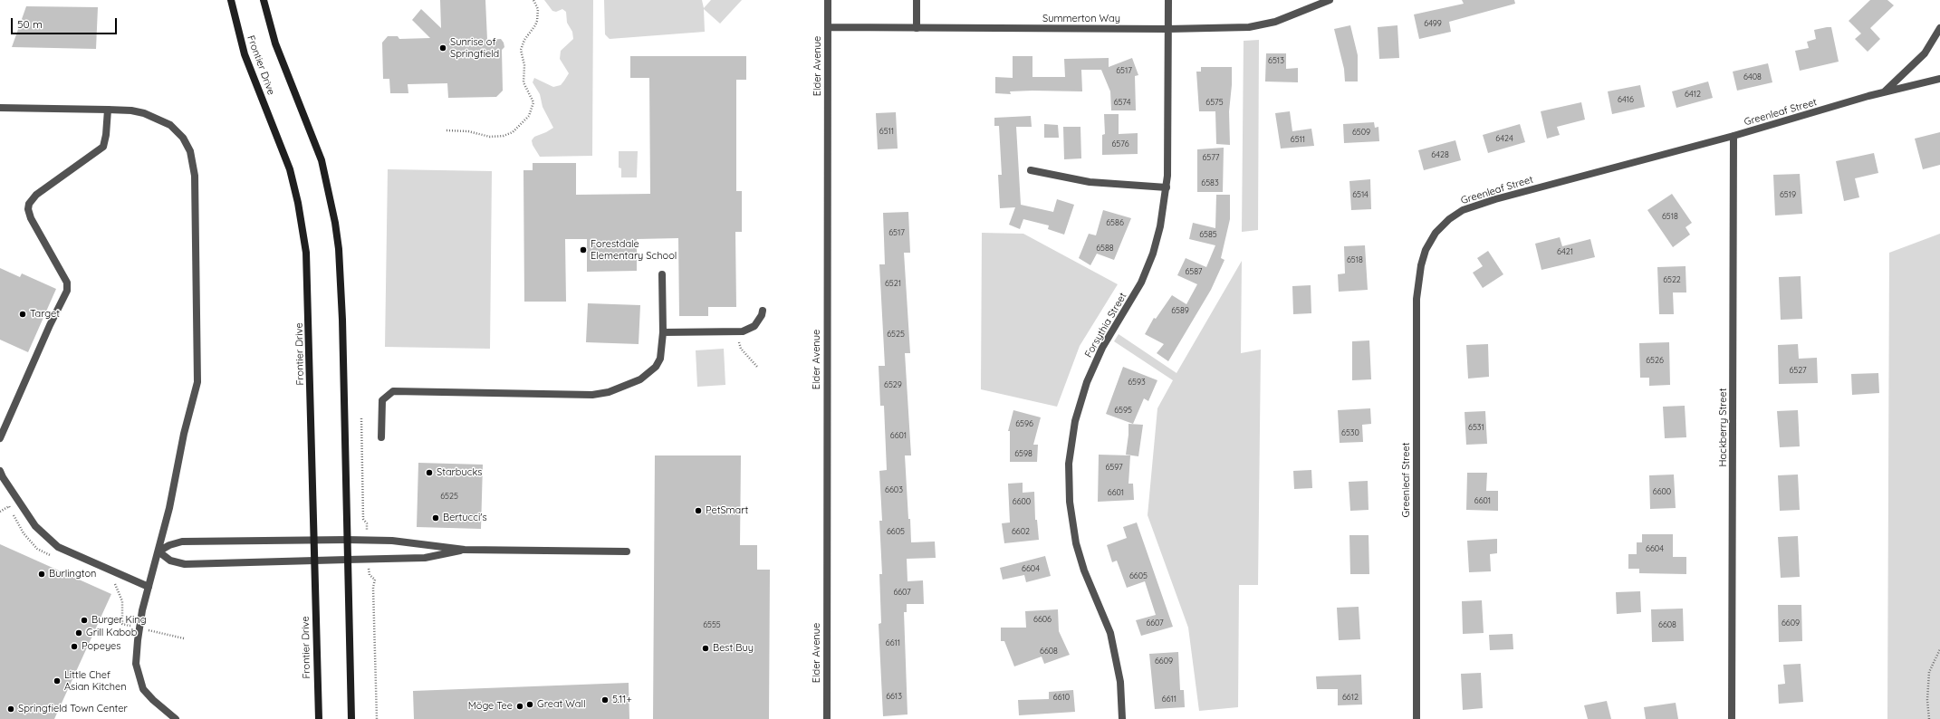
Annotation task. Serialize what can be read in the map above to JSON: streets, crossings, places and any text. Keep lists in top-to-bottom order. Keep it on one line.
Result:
{"streets":{"main road":["Frontier Drive"],"street":["Summerton Way","Elder Avenue","Greenleaf Street","Forsythia Street","Hackberry Street"]},"crossings":[["Summerton Way","Elder Avenue"],["Summerton Way","Forsythia Street"],["Greenleaf Street","Hackberry Street"]],"places":["Sunrise of Springfield","Forestdale Elementary School","Target","Starbucks","PetSmart","Bertucci's","Burlington","Burger King","Grill Kabob","Popeyes","Best Buy","Little Chef Asian Kitchen","5.11+","Great Wall","Möge Tee","Springfield Town Center"],"house_numbers":["6499","6513","6517","6408","6412","6416","6574","6575","6511","6509","6424","6511","6576","6428","6577","6583","6514","6519","6518","6586","6517","6585","6588","6421","6518","6587","6522","6521","6589","6525","6526","6527","6593","6529","6595","6596","6531","6530","6601","6598","6597","6603","6600","6601","6525","6601","6600","6605","6602","6604","6604","6605","6607","6606","6607","6609","6555","6608","6611","6608","6609","6613","6610","6612","6611"],"scale_bar":"50 m"}
